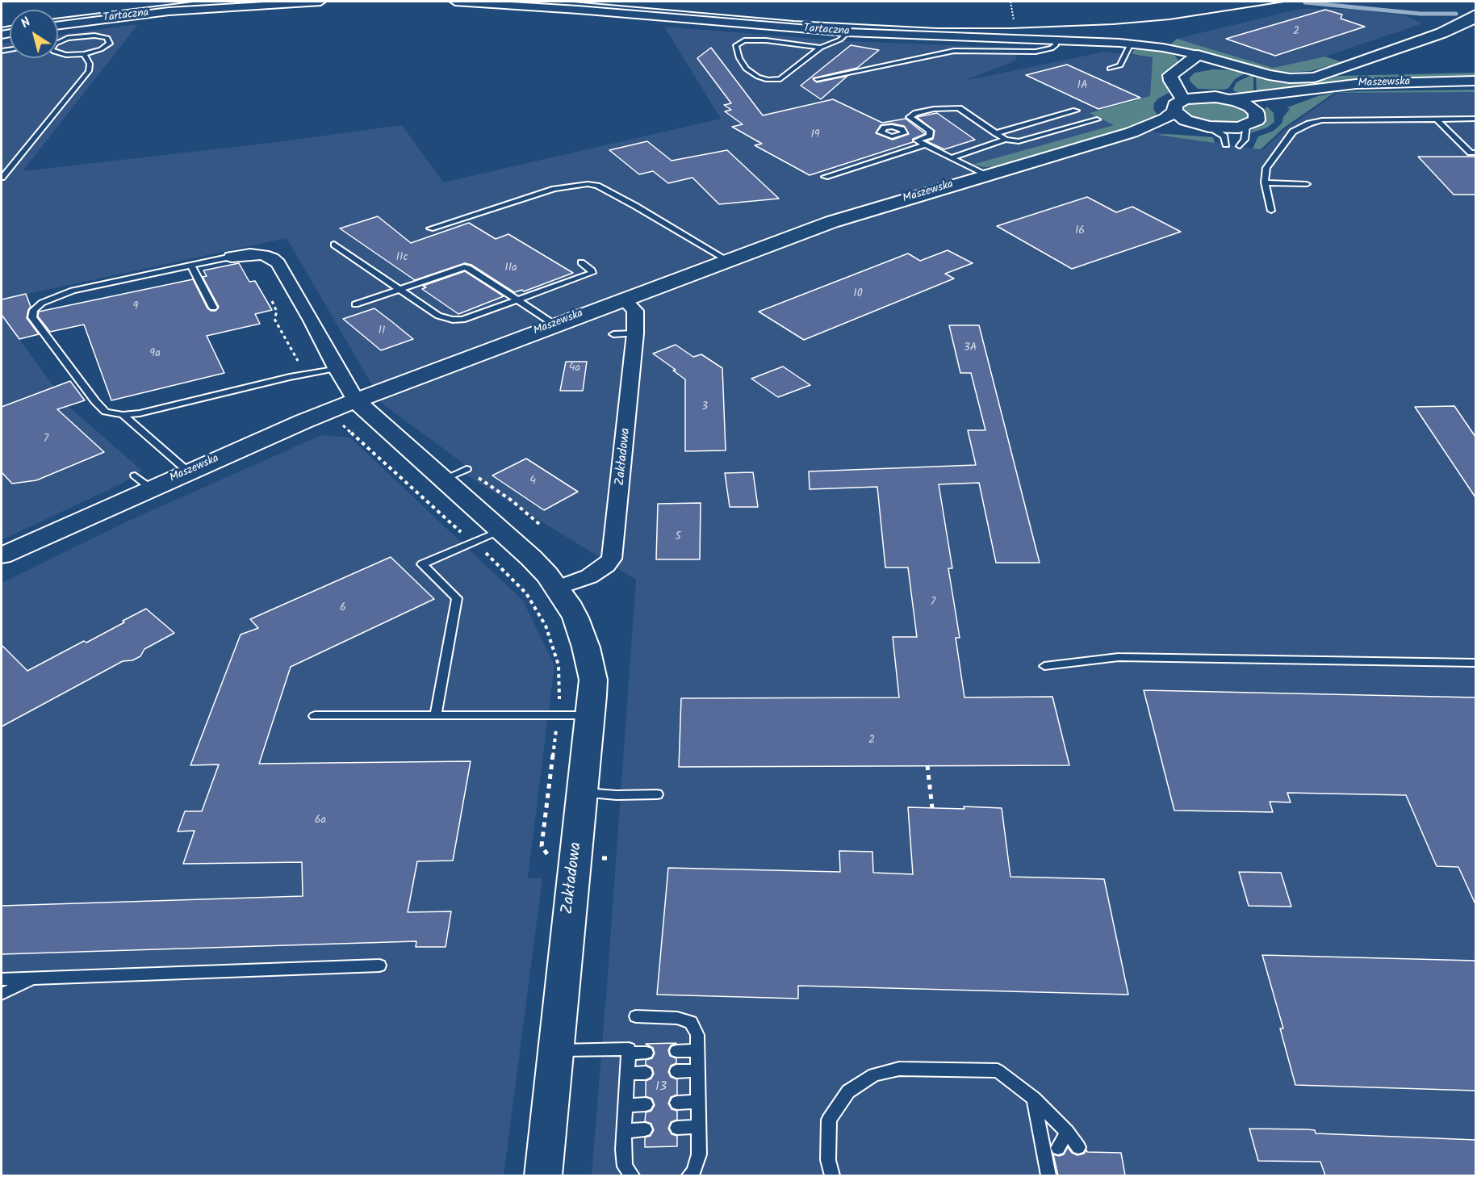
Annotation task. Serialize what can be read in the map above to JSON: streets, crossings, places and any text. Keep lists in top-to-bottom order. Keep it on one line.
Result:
{"streets":{"street":["Tartaczna","Maszewska","Zakładowa"]},"crossings":[["Maszewska","Zakładowa"]],"house_numbers":["2","1A","19","16","11c","11a","10","9","11","3A","9a","4a","3","7","4","5","7","6","2","6a","13"],"north":"top left"}
